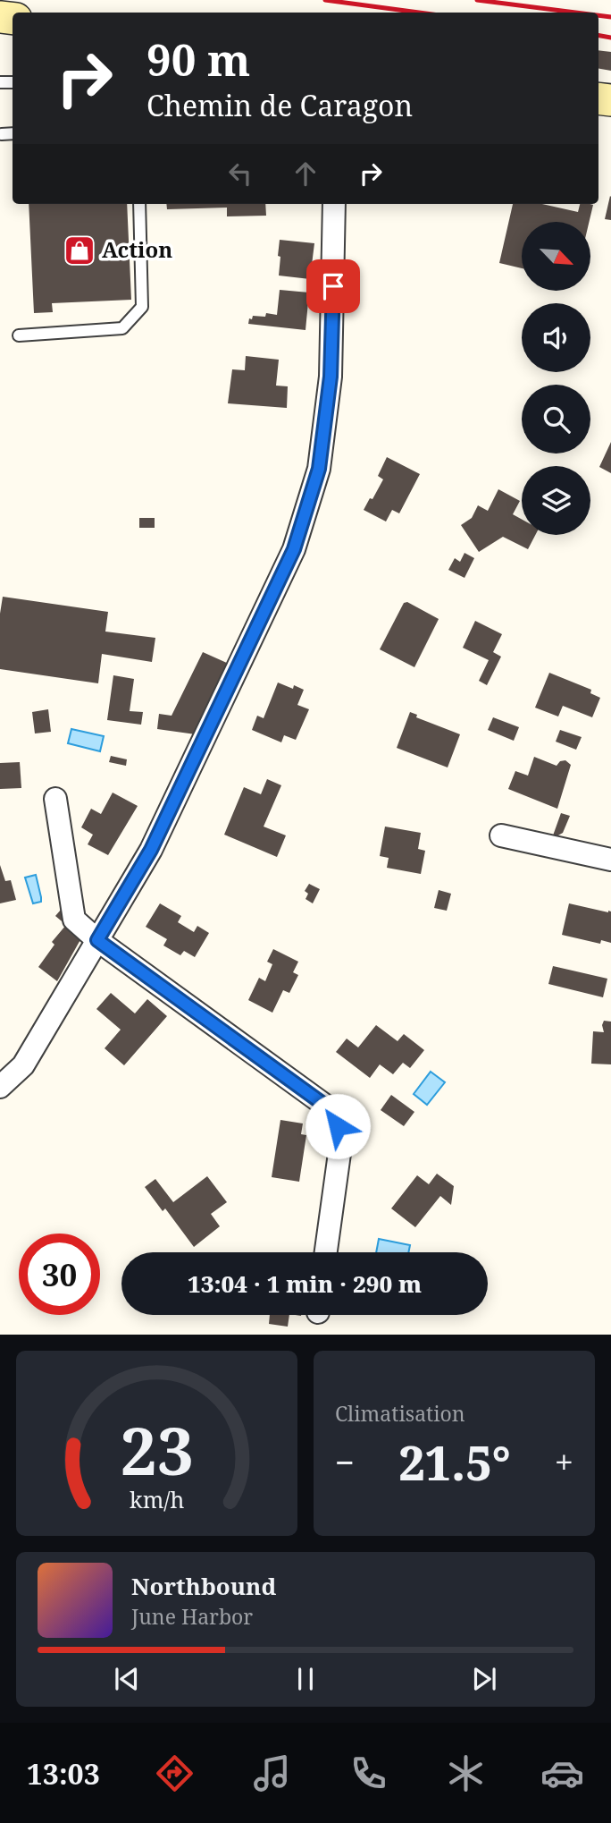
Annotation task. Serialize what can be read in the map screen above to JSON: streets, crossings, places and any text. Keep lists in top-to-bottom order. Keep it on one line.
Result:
{"places":{"shop":["Action"]},"north":"bottom right","page":{"turn":["90 m","Chemin de Caragon"],"limit":"30","trip":"13:04 · 1 min · 290 m","tile":"Climatisation","heat":["−","21.5°","+"],"song":["Northbound","June Harbor"],"tabs":"13:03","gauge":["23","km/h"]}}
